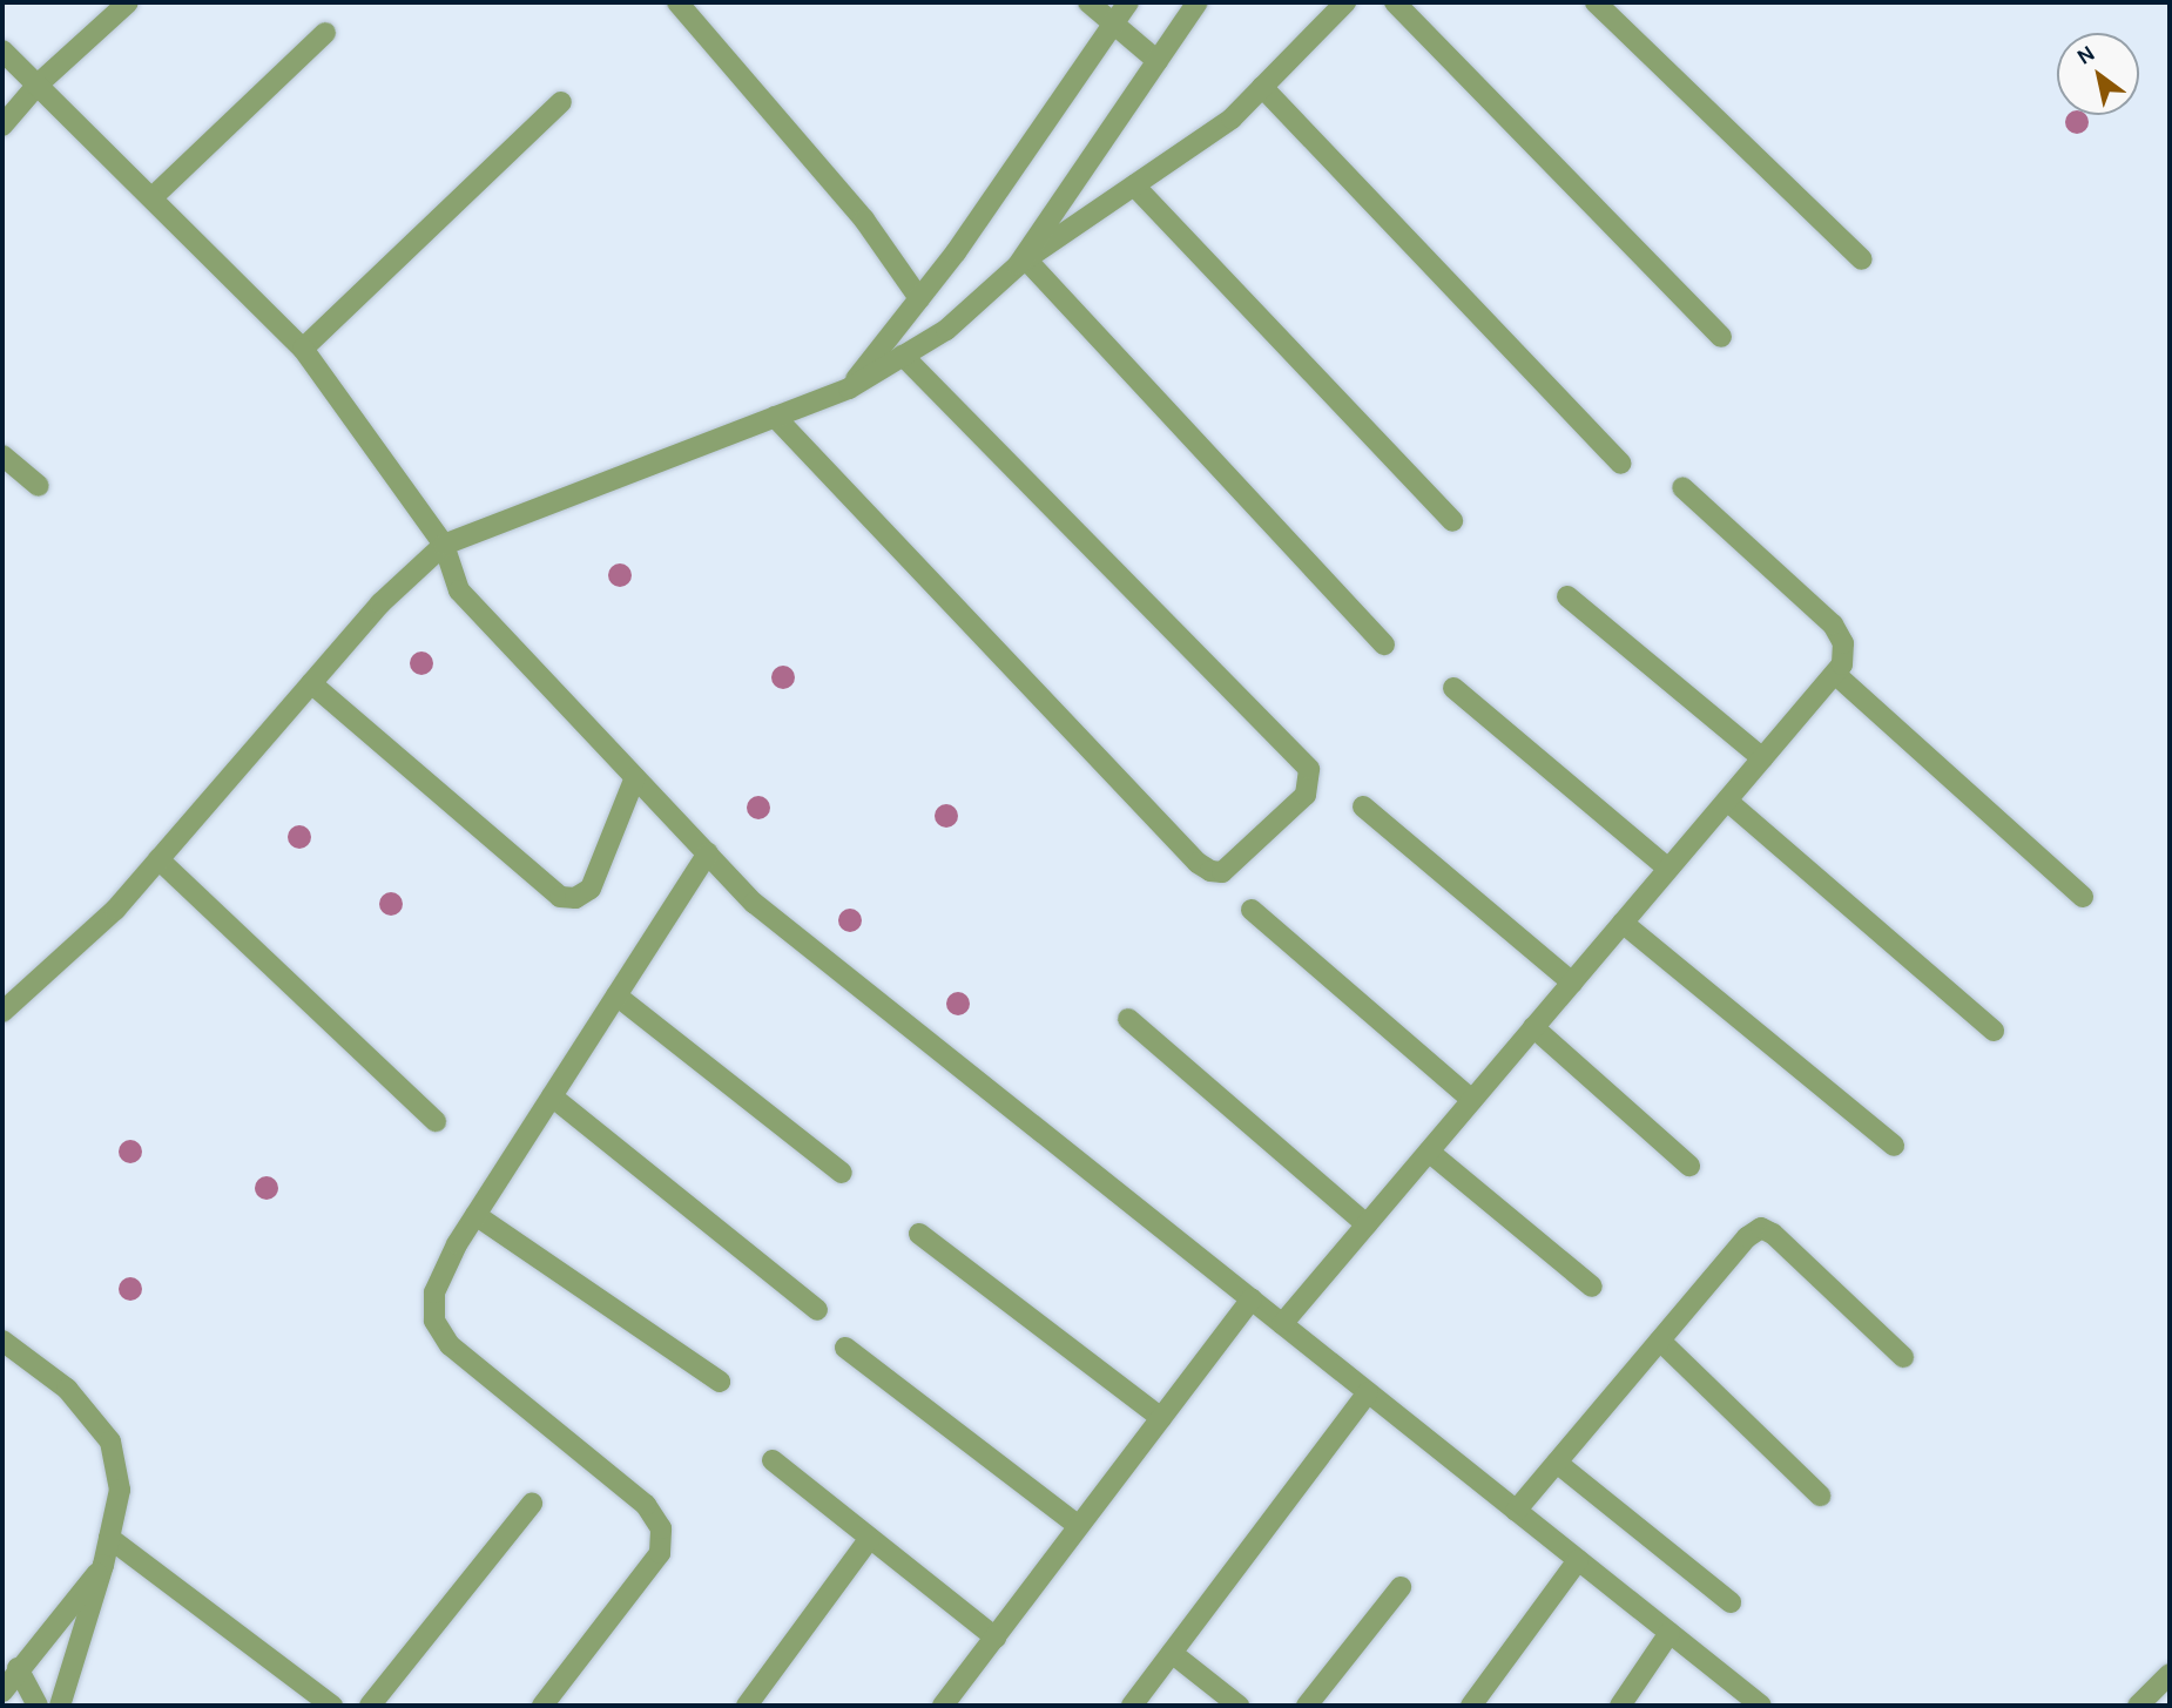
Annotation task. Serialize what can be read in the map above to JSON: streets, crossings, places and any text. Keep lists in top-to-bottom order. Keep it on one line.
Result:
{"north":"top left"}
